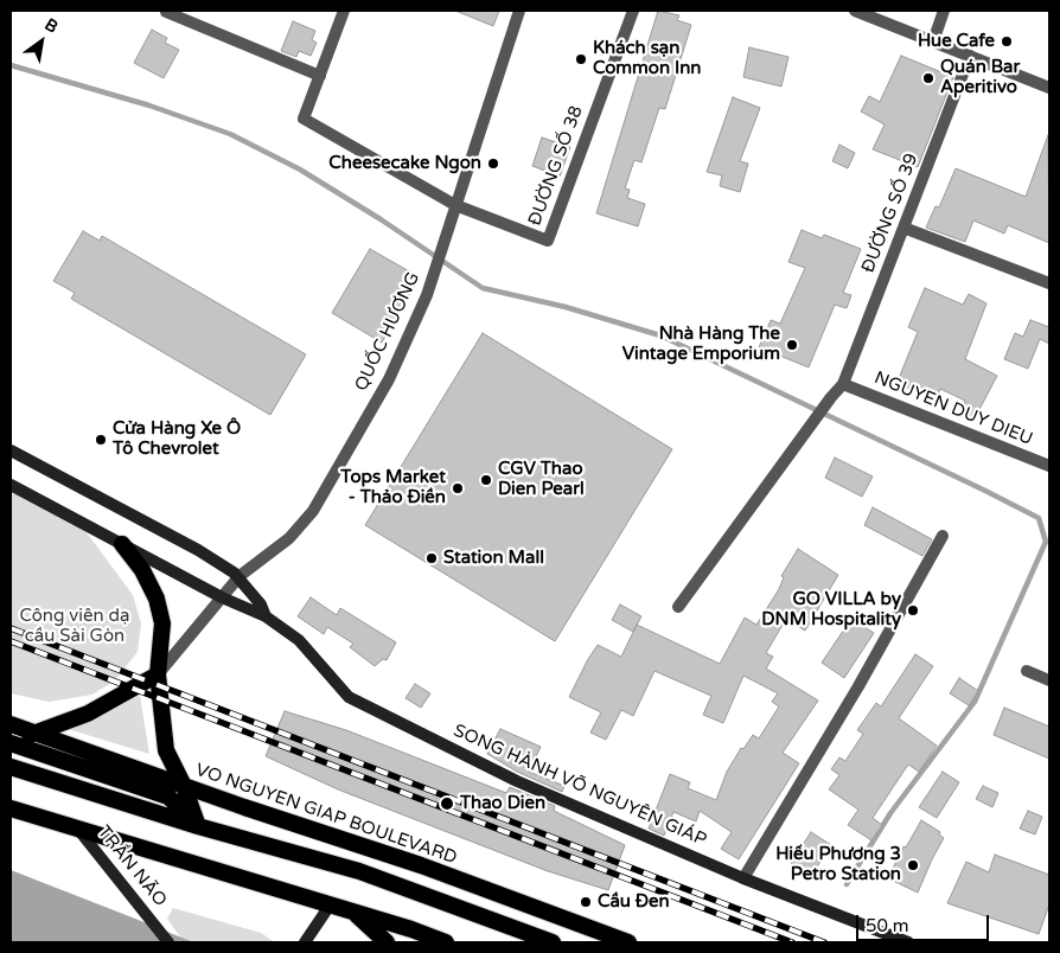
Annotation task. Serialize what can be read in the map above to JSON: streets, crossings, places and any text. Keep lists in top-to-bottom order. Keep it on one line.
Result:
{"streets":{"highway":["VO NGUYEN GIAP BOULEVARD"],"main road":["SONG HÀNH VÕ NGUYÊN GIÁP","TRẦN NÃO"],"street":["ĐƯỜNG SỐ 38","ĐƯỜNG SỐ 39","QUỐC HƯƠNG","NGUYEN DUY DIEU"]},"crossings":[["ĐƯỜNG SỐ 38","QUỐC HƯƠNG"],["ĐƯỜNG SỐ 39","NGUYEN DUY DIEU"],["QUỐC HƯƠNG","SONG HÀNH VÕ NGUYÊN GIÁP"]],"parks":["Công viên dạ cầu Sài Gòn"],"places":["Hue Cafe","Khách sạn Common Inn","Quán Bar Aperitivo","Cheesecake Ngon","Nhà Hàng The Vintage Emporium","Cửa Hàng Xe Ô Tô Chevrolet","CGV Thao Dien Pearl","Tops Market - Thảo Điền","Station Mall","GO VILLA by DNM Hospitality","Thao Dien","Hiếu Phương 3 Petro Station","Cầu Đen"],"scale_bar":"50 m","north":"top right"}
